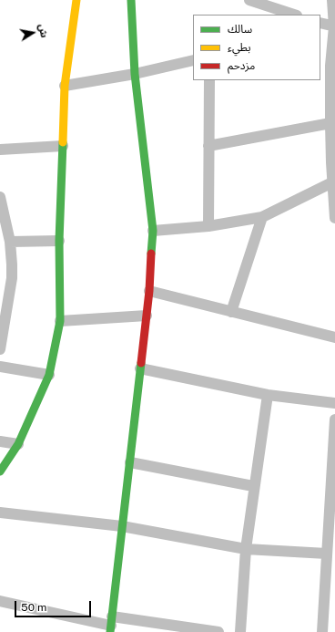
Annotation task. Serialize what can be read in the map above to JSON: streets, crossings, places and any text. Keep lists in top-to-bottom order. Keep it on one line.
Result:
{"legend":["سالك","بطيء","مزدحم"],"scale_bar":"50 m","north":"right"}
